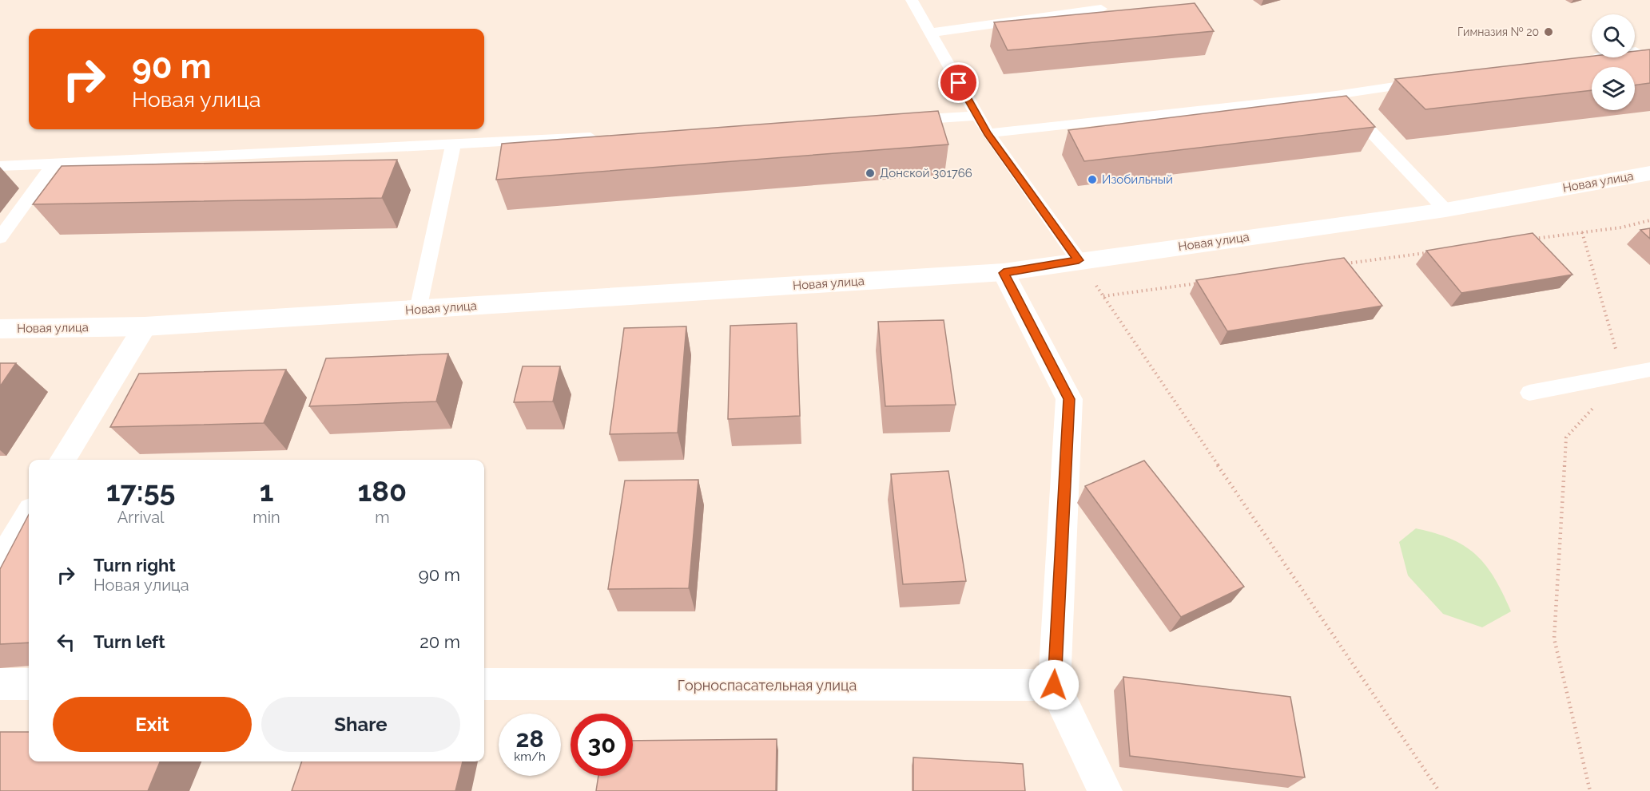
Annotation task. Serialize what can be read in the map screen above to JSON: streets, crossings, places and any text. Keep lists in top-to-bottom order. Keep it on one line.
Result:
{"streets":{"main road":["Новая улица","Горноспасательная улица"]},"places":["Гимназия № 20","Донской 301766","Изобильный"],"page":{"turn":["90 m","Новая улица"],"eta":["17:55","Arrival","1","min","180","m"],"list":[{"name":"Turn right","note":"Новая улица","value":"90 m"},{"name":"Turn left","value":"20 m"}],"buttons":["Exit","Share"],"speed":"28 km/h","limit":"30"}}
